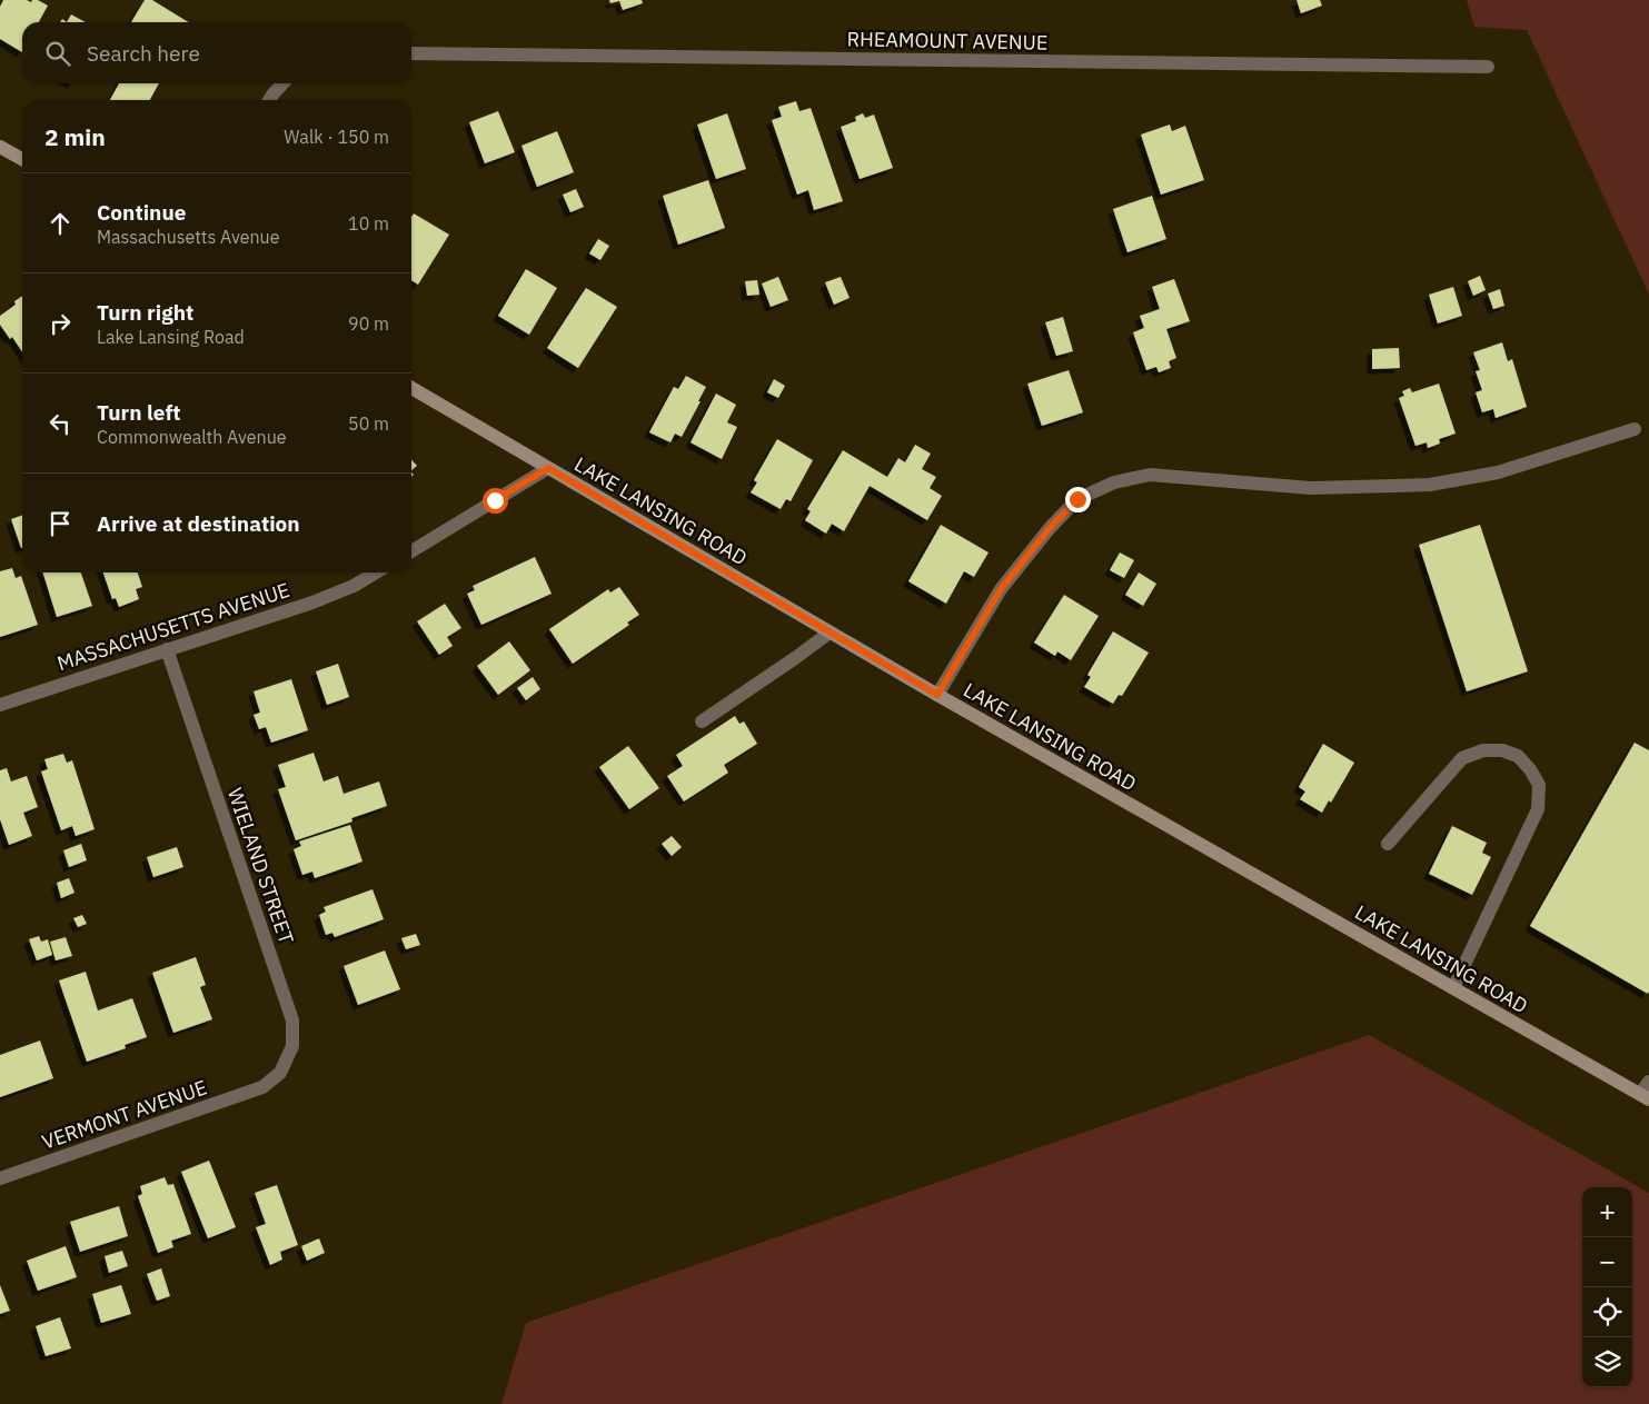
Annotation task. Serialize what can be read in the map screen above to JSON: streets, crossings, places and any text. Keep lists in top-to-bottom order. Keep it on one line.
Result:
{"streets":{"main road":["LAKE LANSING ROAD"],"street":["RHEAMOUNT AVENUE","MASSACHUSETTS AVENUE","WIELAND STREET","VERMONT AVENUE"]},"crossings":[["MASSACHUSETTS AVENUE","WIELAND STREET"],["WIELAND STREET","VERMONT AVENUE"]],"page":{"search":"Search here","heading":["2 min","Walk · 150 m"],"list":[["Continue","Massachusetts Avenue","10 m"],["Turn right","Lake Lansing Road","90 m"],["Turn left","Commonwealth Avenue","50 m"],"Arrive at destination"],"map_buttons":["+","−"]}}
